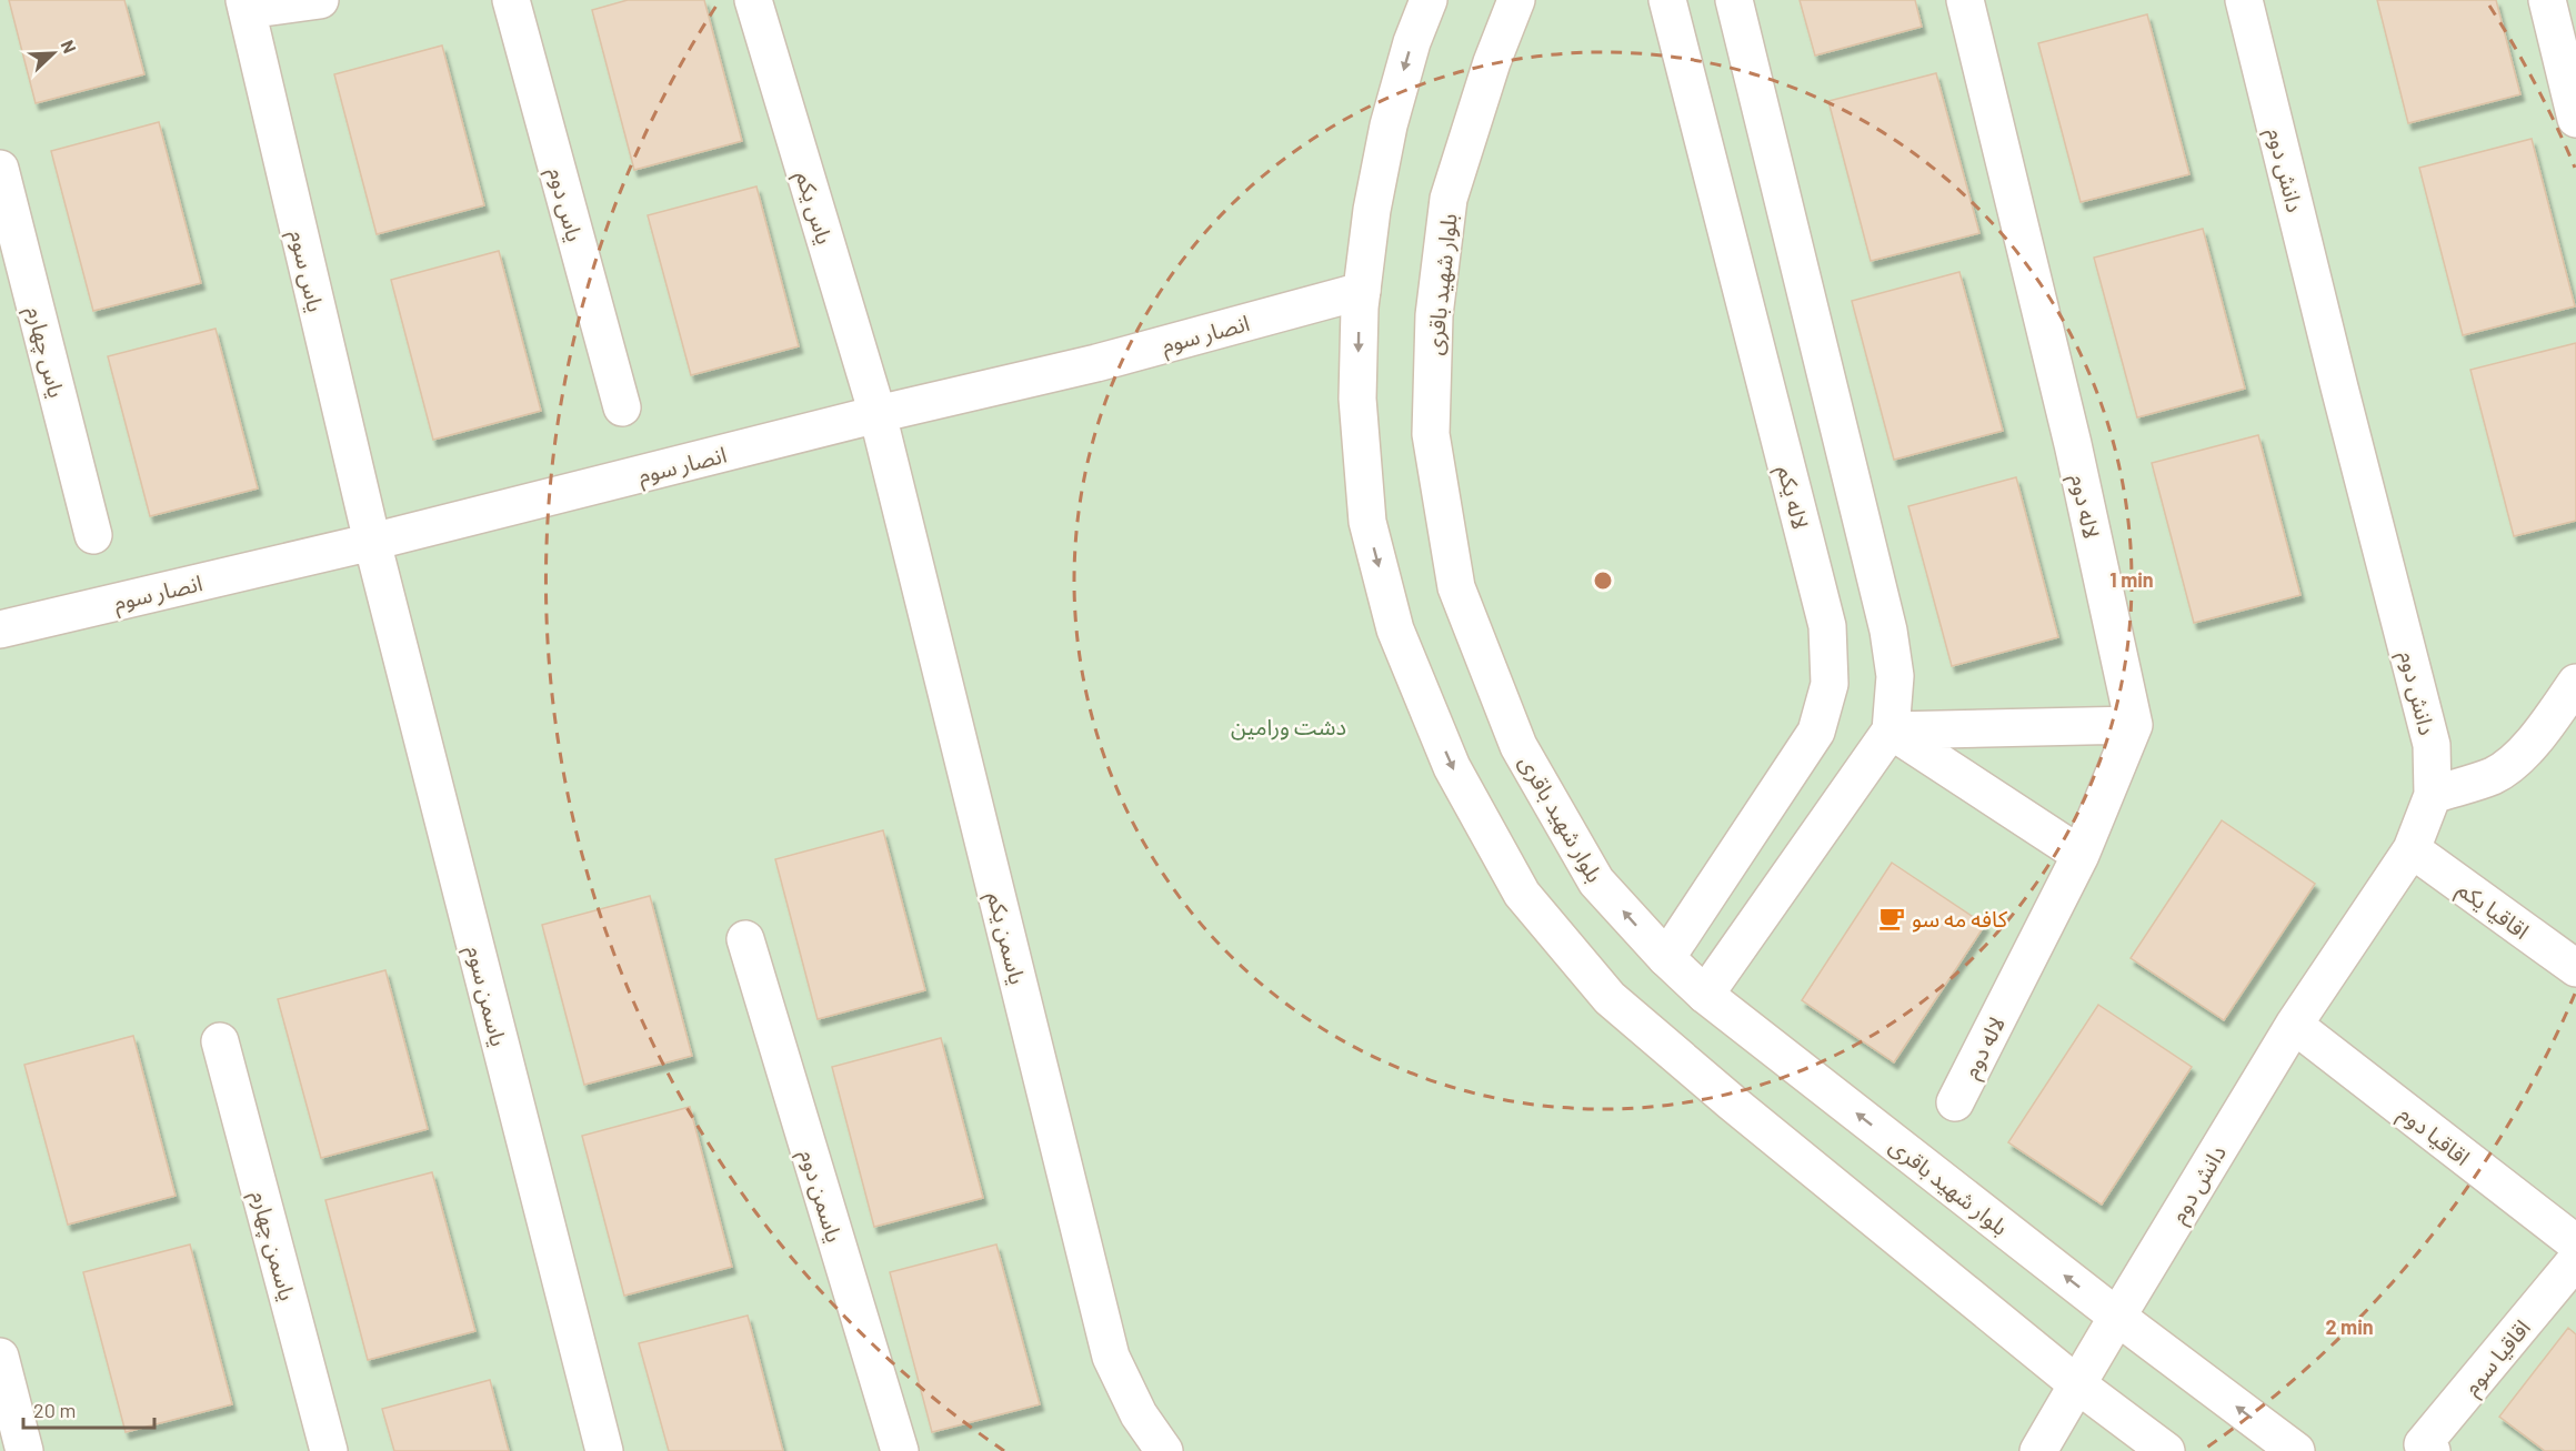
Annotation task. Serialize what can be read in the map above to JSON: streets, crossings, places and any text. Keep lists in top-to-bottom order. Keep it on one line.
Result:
{"streets":{"street":["دانش دوم","یاس دوم","یاس یکم","یاس سوم","بلوار شهید باقری","انصار سوم","یاس چهارم","لاله یکم","لاله دوم","اقاقیا یکم","یاسمن یکم","یاسمن سوم","اقاقیا دوم","یاسمن دوم","یاسمن چهارم","اقاقیا سوم"]},"crossings":[["دانش دوم","بلوار شهید باقری"],["دانش دوم","اقاقیا یکم"],["دانش دوم","اقاقیا دوم"],["یاس یکم","انصار سوم"],["یاس یکم","یاسمن یکم"],["یاس سوم","انصار سوم"],["یاس سوم","یاسمن سوم"],["بلوار شهید باقری","لاله یکم"],["انصار سوم","یاسمن یکم"],["انصار سوم","یاسمن سوم"]],"parks":["دشت ورامین"],"places":{"cafe":["کافه مه سو"]},"scale_bar":"20 m","north":"top right","rings":["1 min","2 min"]}
